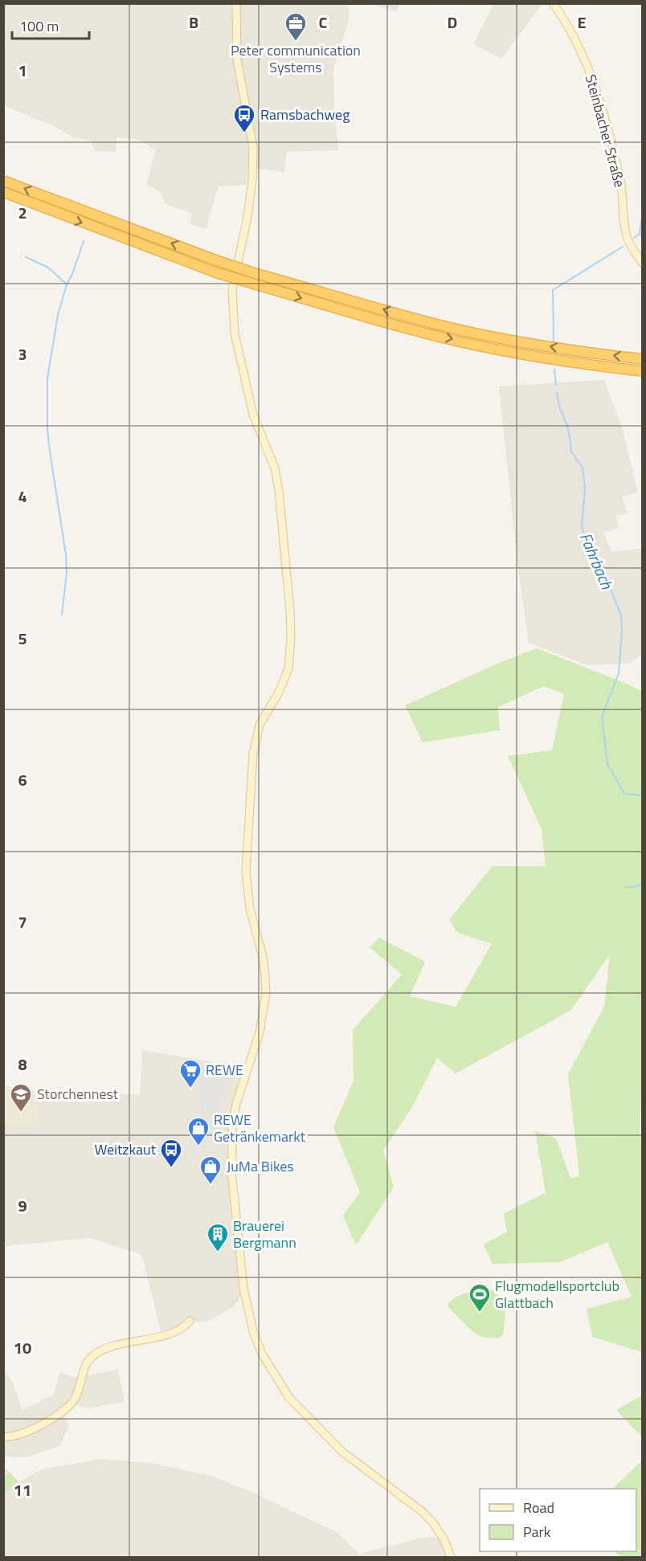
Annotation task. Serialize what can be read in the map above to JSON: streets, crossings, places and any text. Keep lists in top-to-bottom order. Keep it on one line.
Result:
{"streets":{"main road":["Steinbacher Straße"]},"water":["Fahrbach"],"places":{"office":["Peter communication Systems"],"bus stop":["Ramsbachweg","Weitzkaut"],"supermarket":["REWE"],"school or university":["Storchennest"],"shop":["REWE Getränkemarkt","JuMa Bikes"],"building":["Brauerei Bergmann"],"sports":["Flugmodellsportclub Glattbach"]},"legend":["Road","Park"],"scale_bar":"100 m","grid":{"columns":["B","C","D","E"],"rows":["1","2","3","4","5","6","7","8","9","10","11"]}}
